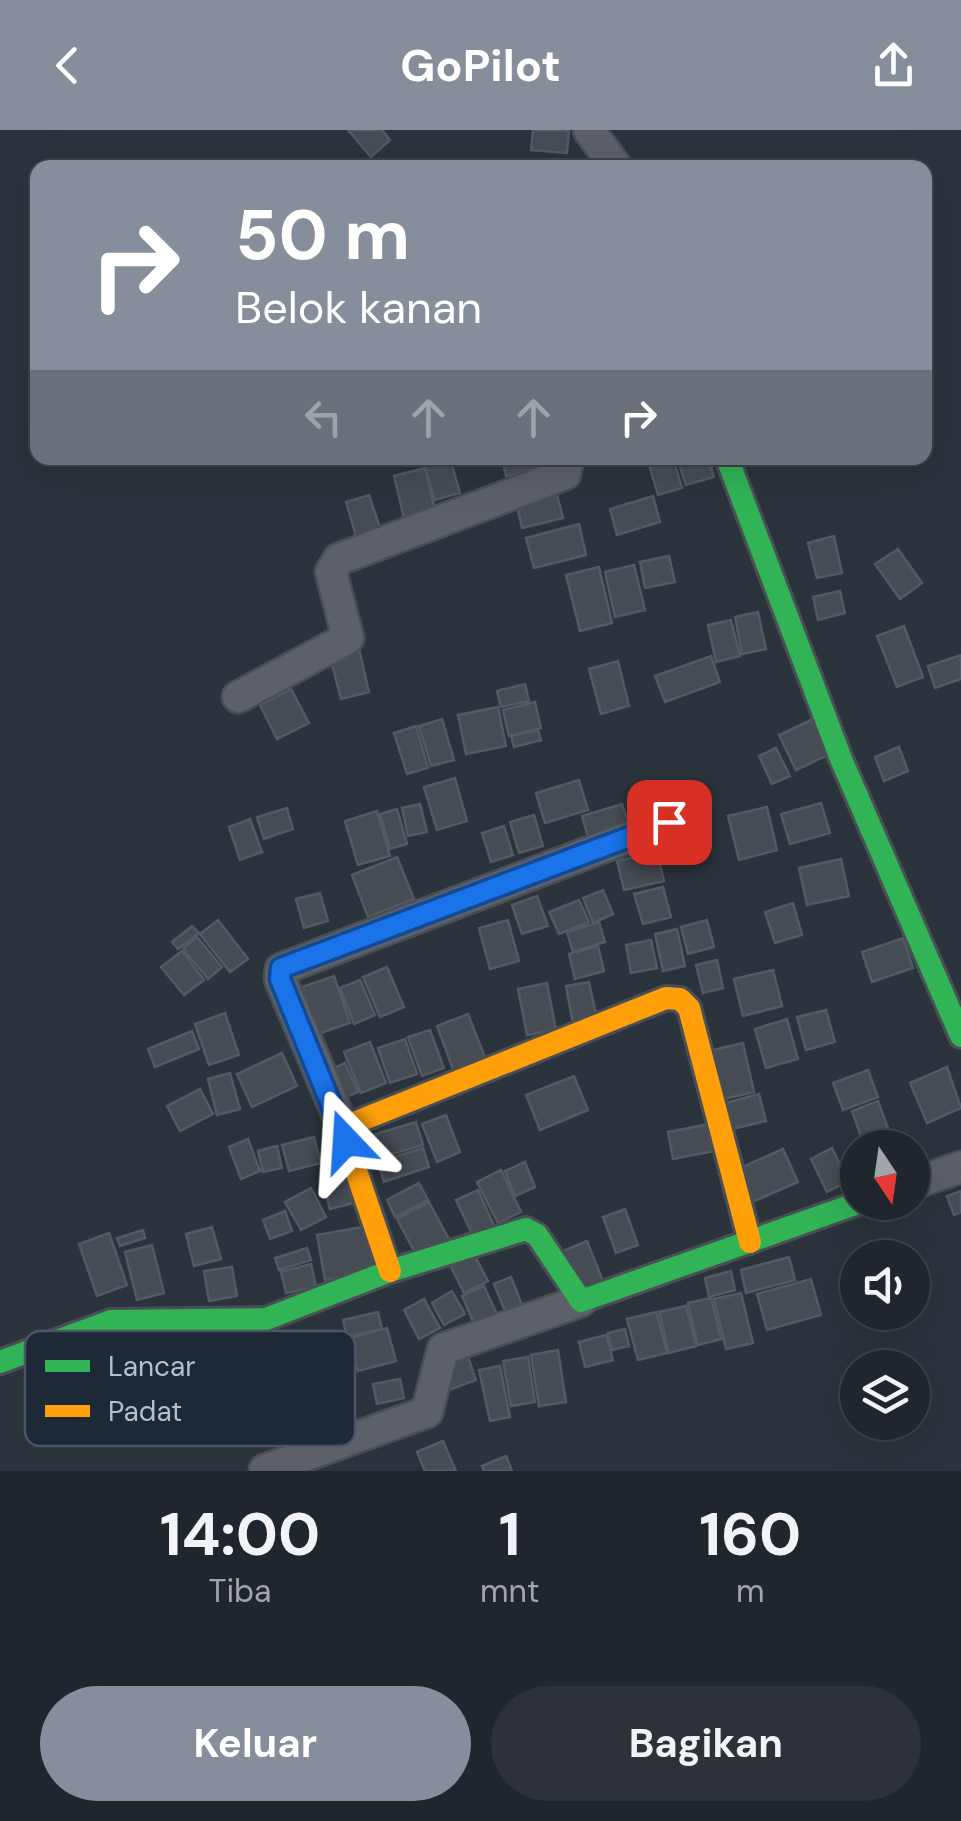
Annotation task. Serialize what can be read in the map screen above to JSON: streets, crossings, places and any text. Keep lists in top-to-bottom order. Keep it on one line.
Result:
{"legend":["Lancar","Padat"],"north":"bottom","page":{"header":"GoPilot","turn":["50 m","Belok kanan"],"eta":["14:00","Tiba","1","mnt","160","m"],"buttons":["Keluar","Bagikan"]}}
